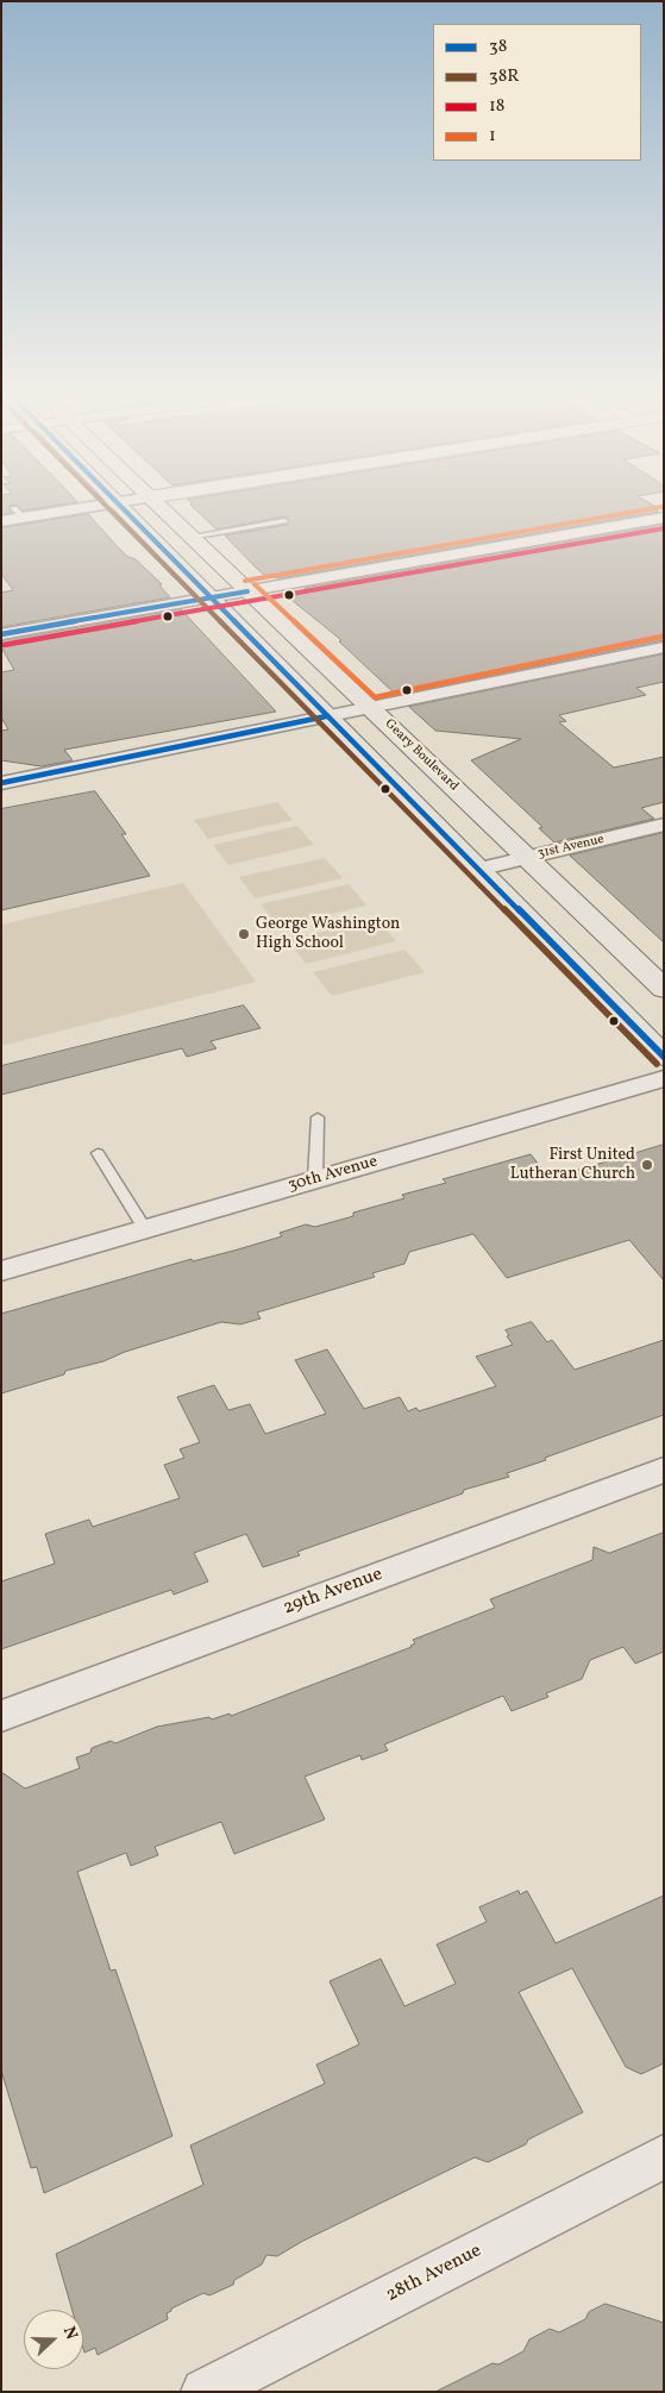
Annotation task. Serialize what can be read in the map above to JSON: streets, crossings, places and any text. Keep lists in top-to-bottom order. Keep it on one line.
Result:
{"streets":{"main road":["Geary Boulevard"],"street":["31st Avenue","30th Avenue","29th Avenue","28th Avenue"]},"crossings":[["Geary Boulevard","31st Avenue"]],"places":["George Washington High School","First United Lutheran Church"],"lines":["transit line 38","transit line 38R","transit line 1","transit line 18"],"legend":["38","38R","18","1"],"north":"right"}
